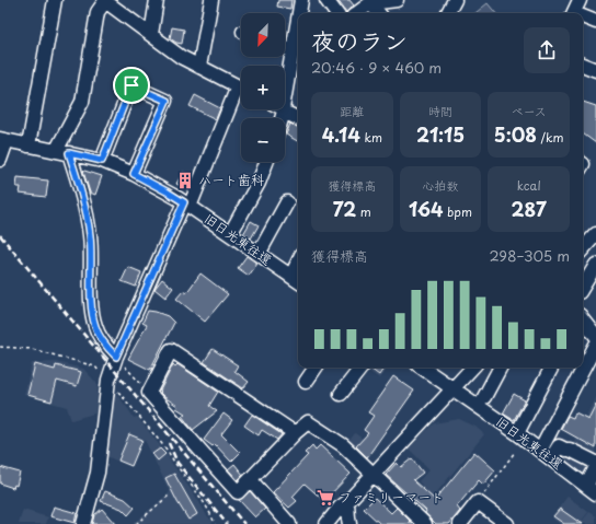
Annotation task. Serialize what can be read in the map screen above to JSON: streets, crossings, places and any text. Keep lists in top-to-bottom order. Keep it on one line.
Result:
{"streets":{"street":["旧日光東往還"]},"places":{"building":["ハート歯科"],"supermarket":["ファミリーマート"]},"north":"bottom left","page":{"map_buttons":["+","−"],"heading":["夜のラン","20:46 · 9 × 460 m"],"stats":[["距離","4.14 km"],["時間","21:15"],["ペース","5:08 /km"],["獲得標高","72 m"],["心拍数","164 bpm"],["kcal","287"]],"chart":["獲得標高","298–305 m"]}}
